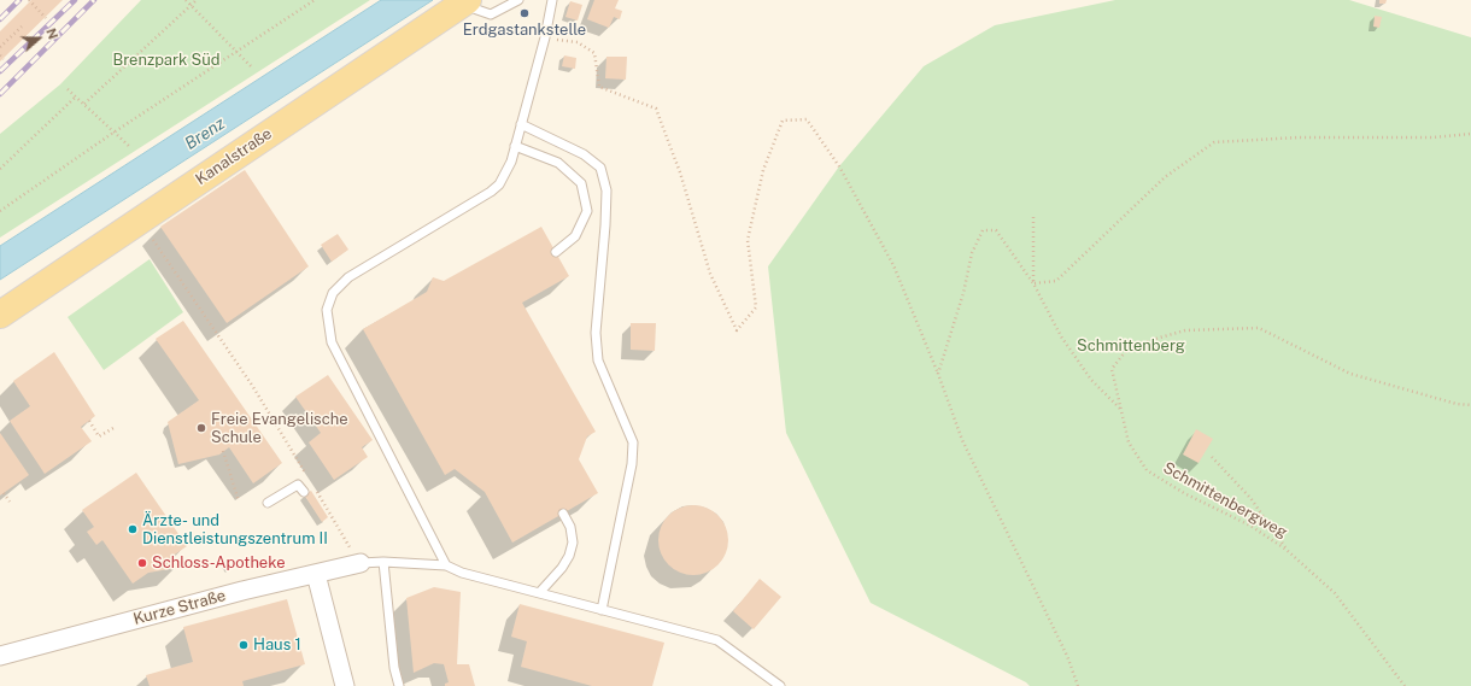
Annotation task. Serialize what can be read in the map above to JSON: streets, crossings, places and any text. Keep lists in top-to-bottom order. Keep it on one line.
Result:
{"streets":{"main road":["Kanalstraße"],"street":["Kurze Straße"],"path":["Schmittenbergweg"]},"water":["Brenz"],"parks":["Brenzpark Süd","Schmittenberg"],"places":["Erdgastankstelle","Freie Evangelische Schule","Ärzte- und Dienstleistungszentrum II","Schloss-Apotheke","Haus 1"],"north":"right"}
